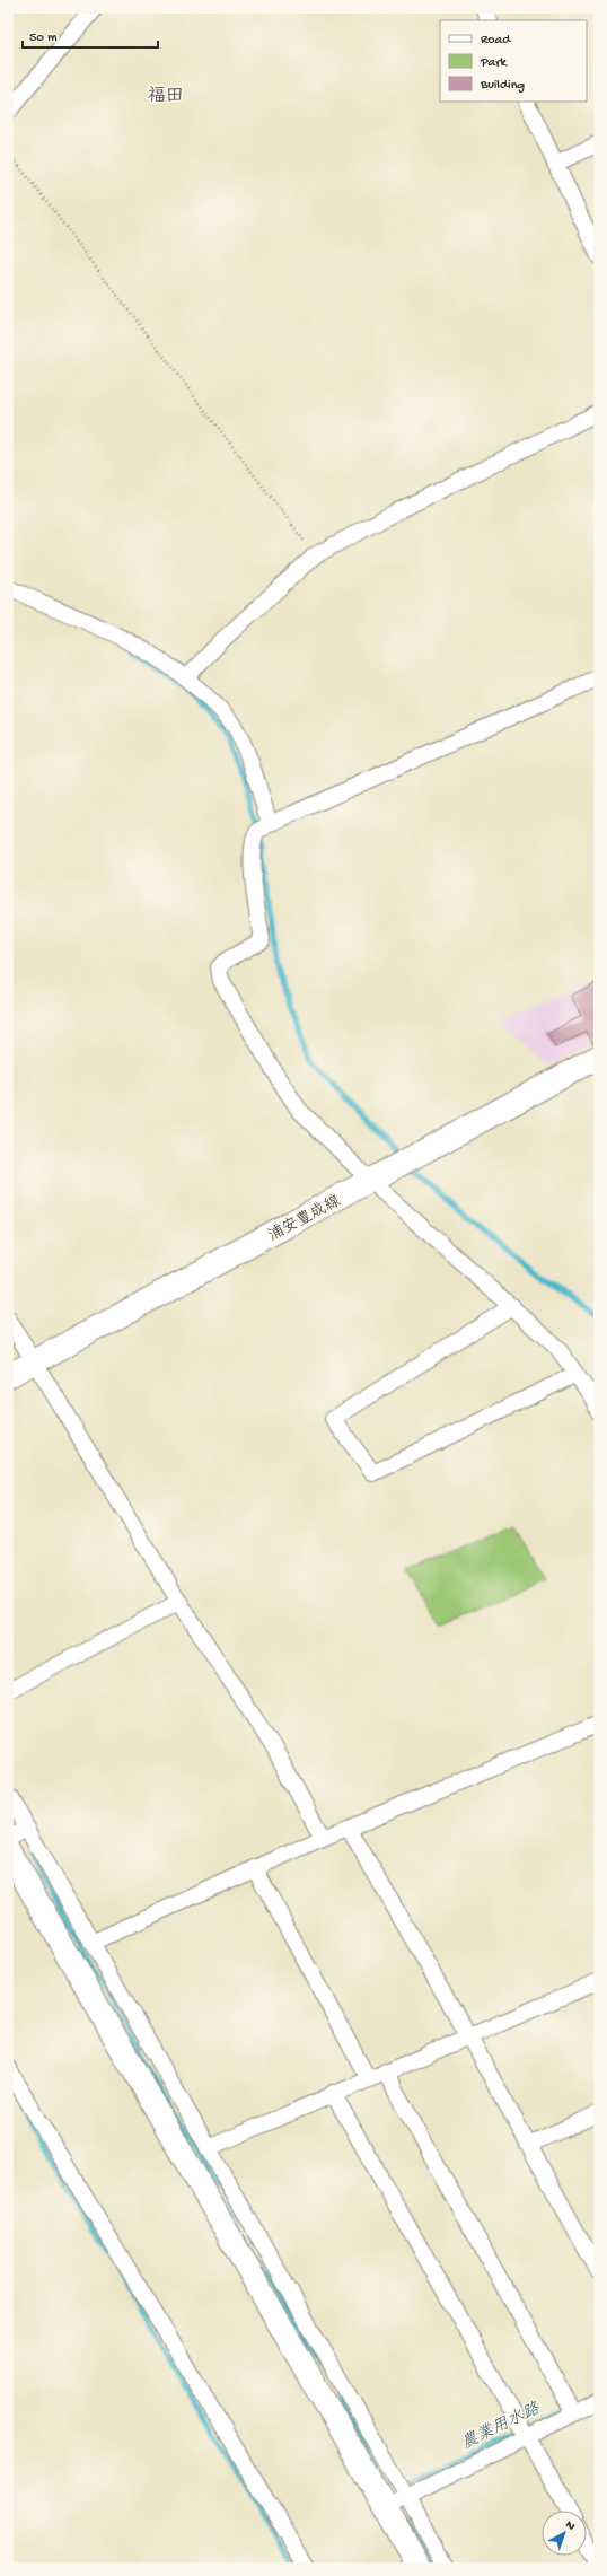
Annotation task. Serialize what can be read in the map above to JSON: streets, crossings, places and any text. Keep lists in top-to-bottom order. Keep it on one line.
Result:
{"streets":{"street":["浦安豊成線"]},"districts":["福田"],"water":["農業用水路"],"legend":["Road","Park","Building"],"scale_bar":"50 m","north":"top right"}
